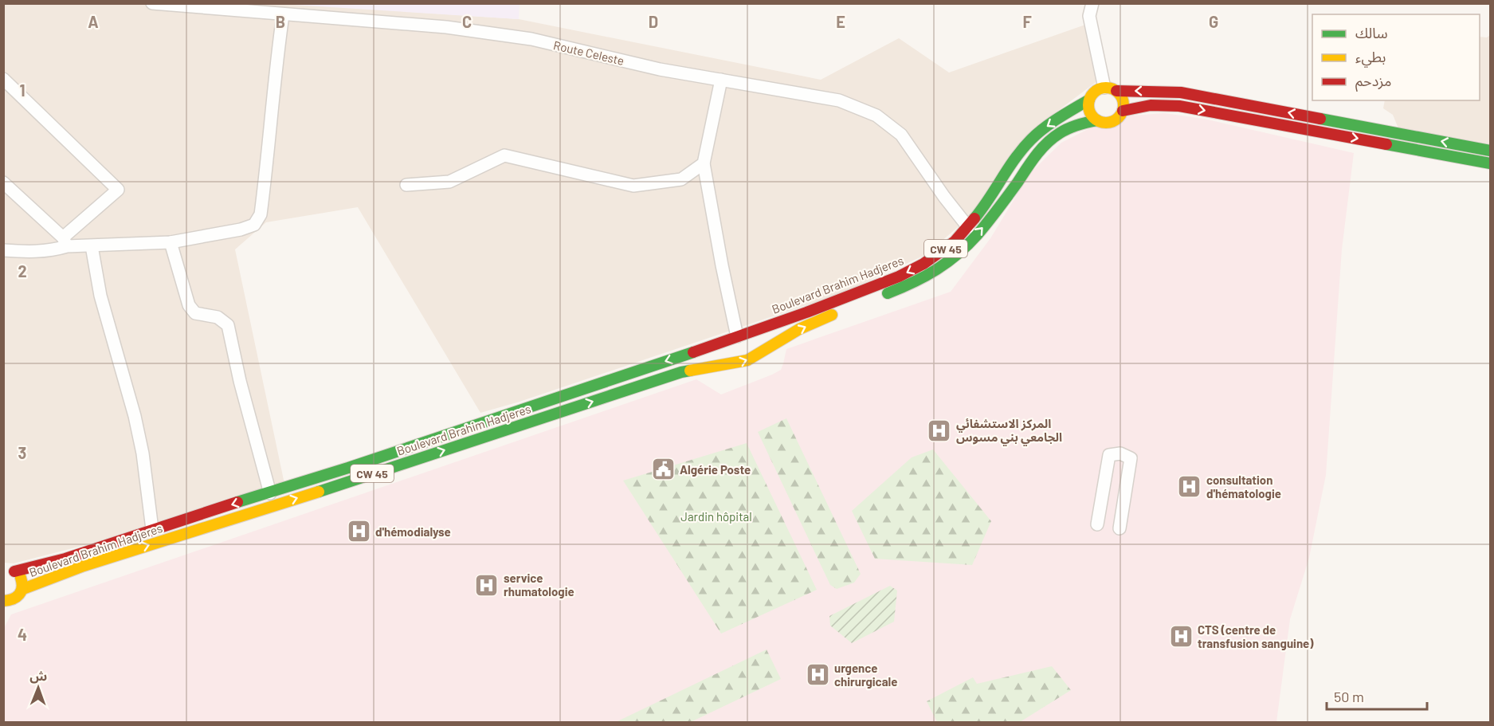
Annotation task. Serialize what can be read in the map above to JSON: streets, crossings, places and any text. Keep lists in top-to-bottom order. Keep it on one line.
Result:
{"streets":{"main road":["CW 45","Boulevard Brahim Hadjeres"],"street":["Route Celeste"]},"crossings":[["Route Celeste","Boulevard Brahim Hadjeres"],["CW 45","Boulevard Brahim Hadjeres"]],"parks":["Jardin hôpital"],"places":{"hospital":["المركز الاستشفائي الجامعي بني مسوس","consultation d'hématologie","d'hémodialyse","service rhumatologie","CTS (centre de transfusion sanguine)","urgence chirurgicale"],"public building":["Algérie Poste"]},"legend":["سالك","بطيء","مزدحم"],"scale_bar":"50 m","north":"top","grid":{"columns":["A","B","C","D","E","F","G"],"rows":["1","2","3","4"]}}
